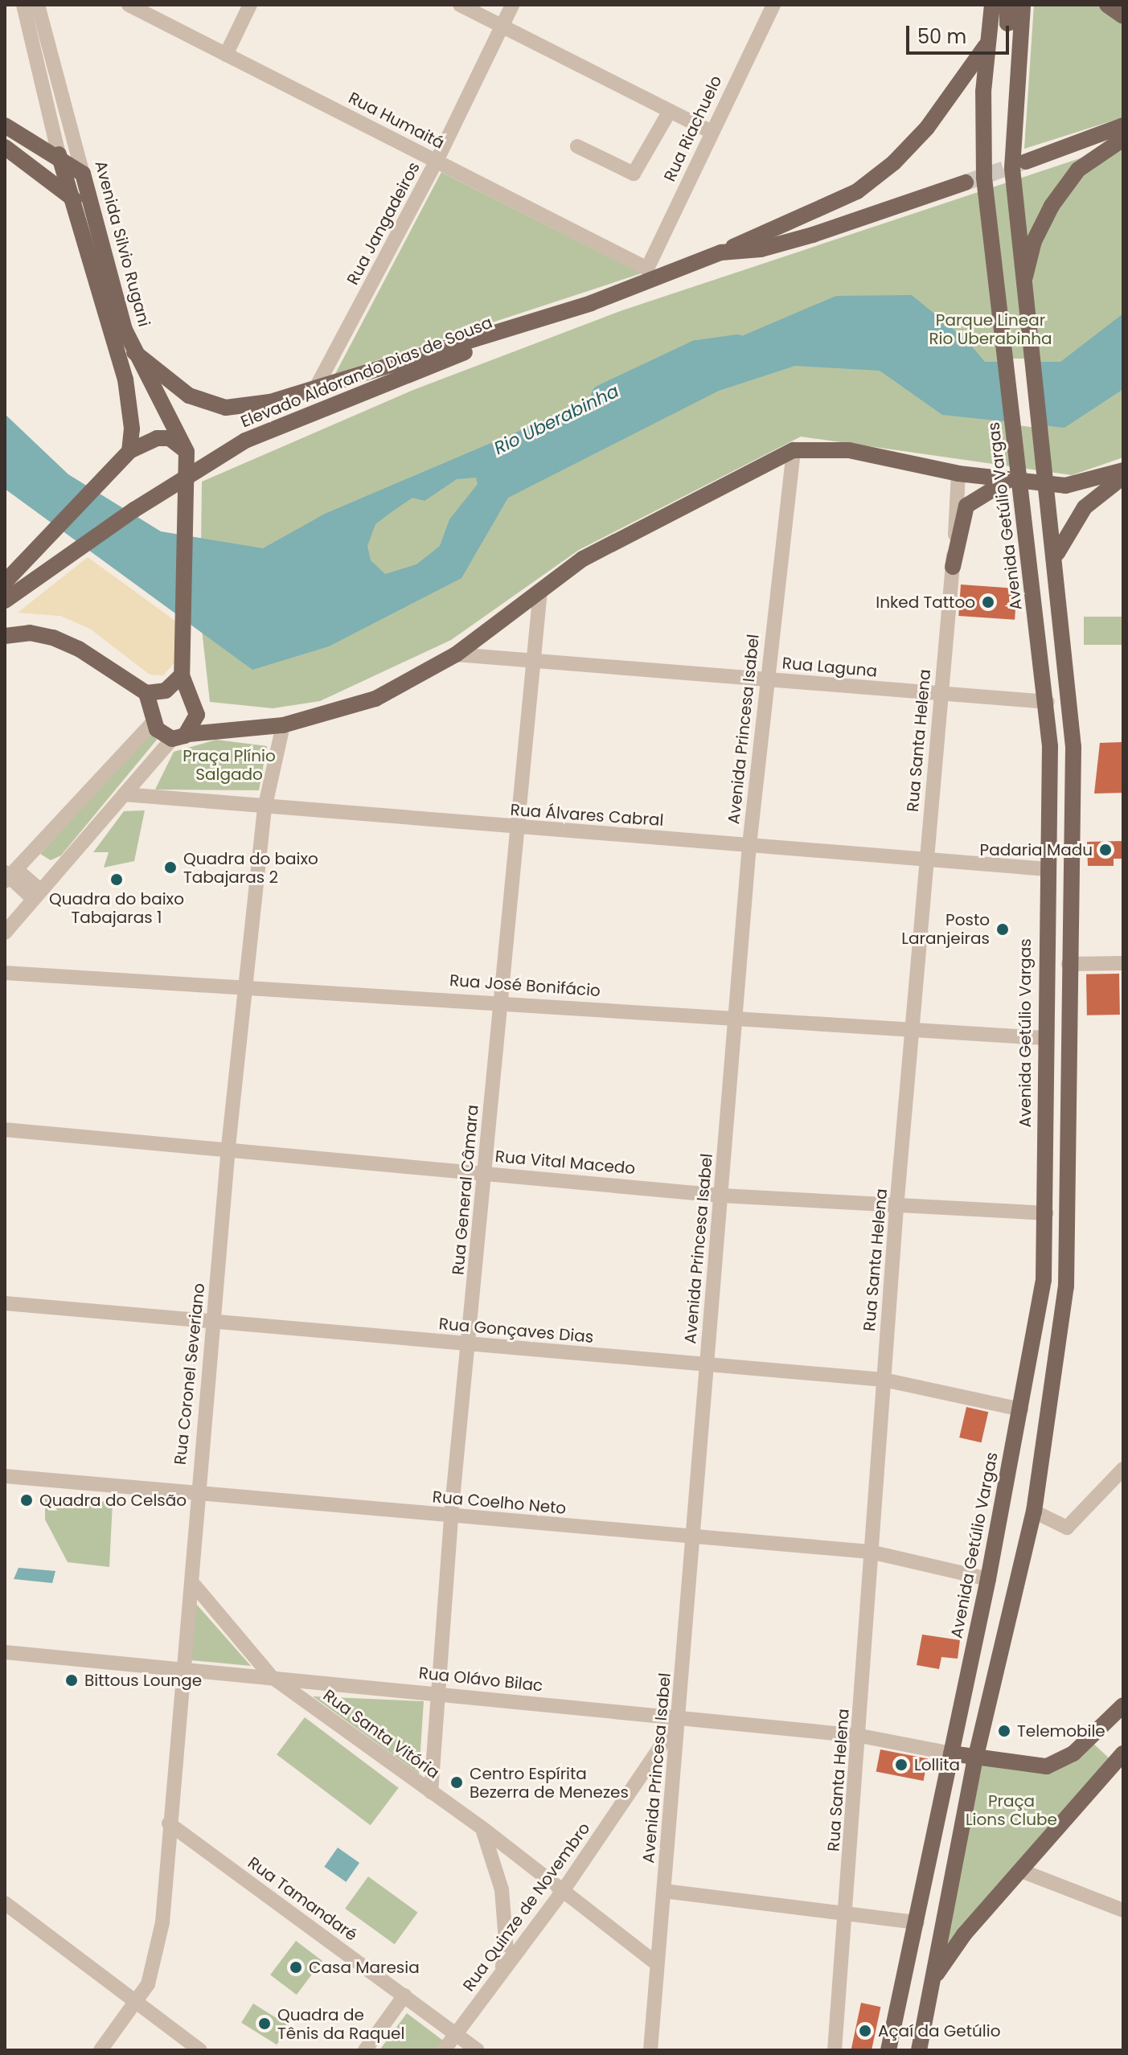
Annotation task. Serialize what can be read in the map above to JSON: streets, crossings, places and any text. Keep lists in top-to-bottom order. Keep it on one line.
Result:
{"streets":{"main road":["Avenida Silvio Rugani","Elevado Aldorando Dias de Sousa","Avenida Getúlio Vargas"],"street":["Rua Humaitá","Rua Riachuelo","Rua Jangadeiros","Rua Laguna","Avenida Princesa Isabel","Rua Santa Helena","Rua Álvares Cabral","Rua José Bonifácio","Rua Vital Macedo","Rua General Câmara","Rua Gonçaves Dias","Rua Coronel Severiano","Rua Coelho Neto","Rua Olávo Bilac","Rua Santa Vitória","Rua Tamandaré","Rua Quinze de Novembro"]},"crossings":[["Rua Humaitá","Rua Riachuelo"],["Rua Humaitá","Rua Jangadeiros"],["Avenida Getúlio Vargas","Rua Laguna"],["Avenida Getúlio Vargas","Rua Álvares Cabral"],["Avenida Getúlio Vargas","Rua José Bonifácio"],["Avenida Getúlio Vargas","Rua Vital Macedo"],["Avenida Getúlio Vargas","Rua Gonçaves Dias"],["Avenida Getúlio Vargas","Rua Coelho Neto"],["Avenida Getúlio Vargas","Rua Olávo Bilac"],["Rua Laguna","Avenida Princesa Isabel"],["Rua Laguna","Rua Santa Helena"],["Rua Laguna","Rua General Câmara"],["Avenida Princesa Isabel","Rua Álvares Cabral"],["Avenida Princesa Isabel","Rua José Bonifácio"],["Avenida Princesa Isabel","Rua Vital Macedo"],["Avenida Princesa Isabel","Rua Gonçaves Dias"],["Avenida Princesa Isabel","Rua Coelho Neto"],["Avenida Princesa Isabel","Rua Olávo Bilac"],["Avenida Princesa Isabel","Rua Santa Vitória"],["Avenida Princesa Isabel","Rua Quinze de Novembro"],["Rua Santa Helena","Rua Álvares Cabral"],["Rua Santa Helena","Rua José Bonifácio"],["Rua Santa Helena","Rua Vital Macedo"],["Rua Santa Helena","Rua Gonçaves Dias"],["Rua Santa Helena","Rua Coelho Neto"],["Rua Santa Helena","Rua Olávo Bilac"],["Rua Álvares Cabral","Rua General Câmara"],["Rua Álvares Cabral","Rua Coronel Severiano"],["Rua José Bonifácio","Rua General Câmara"],["Rua José Bonifácio","Rua Coronel Severiano"],["Rua Vital Macedo","Rua General Câmara"],["Rua Vital Macedo","Rua Coronel Severiano"],["Rua General Câmara","Rua Gonçaves Dias"],["Rua General Câmara","Rua Coelho Neto"],["Rua General Câmara","Rua Olávo Bilac"],["Rua General Câmara","Rua Santa Vitória"],["Rua Gonçaves Dias","Rua Coronel Severiano"],["Rua Coronel Severiano","Rua Coelho Neto"],["Rua Coronel Severiano","Rua Olávo Bilac"],["Rua Coronel Severiano","Rua Santa Vitória"],["Rua Coronel Severiano","Rua Tamandaré"],["Rua Olávo Bilac","Rua Santa Vitória"],["Rua Olávo Bilac","Rua Quinze de Novembro"],["Rua Santa Vitória","Rua Quinze de Novembro"],["Rua Tamandaré","Rua Quinze de Novembro"]],"water":["Rio Uberabinha"],"parks":["Parque Linear Rio Uberabinha","Praça Plínio Salgado","Praça Lions Clube"],"places":["Inked Tattoo","Padaria Madu","Quadra do baixo Tabajaras 2","Quadra do baixo Tabajaras 1","Posto Laranjeiras","Quadra do Celsão","Bittous Lounge","Telemobile","Lollita","Centro Espírita Bezerra de Menezes","Casa Maresia","Quadra de Tênis da Raquel","Açaí da Getúlio"],"scale_bar":"50 m"}
